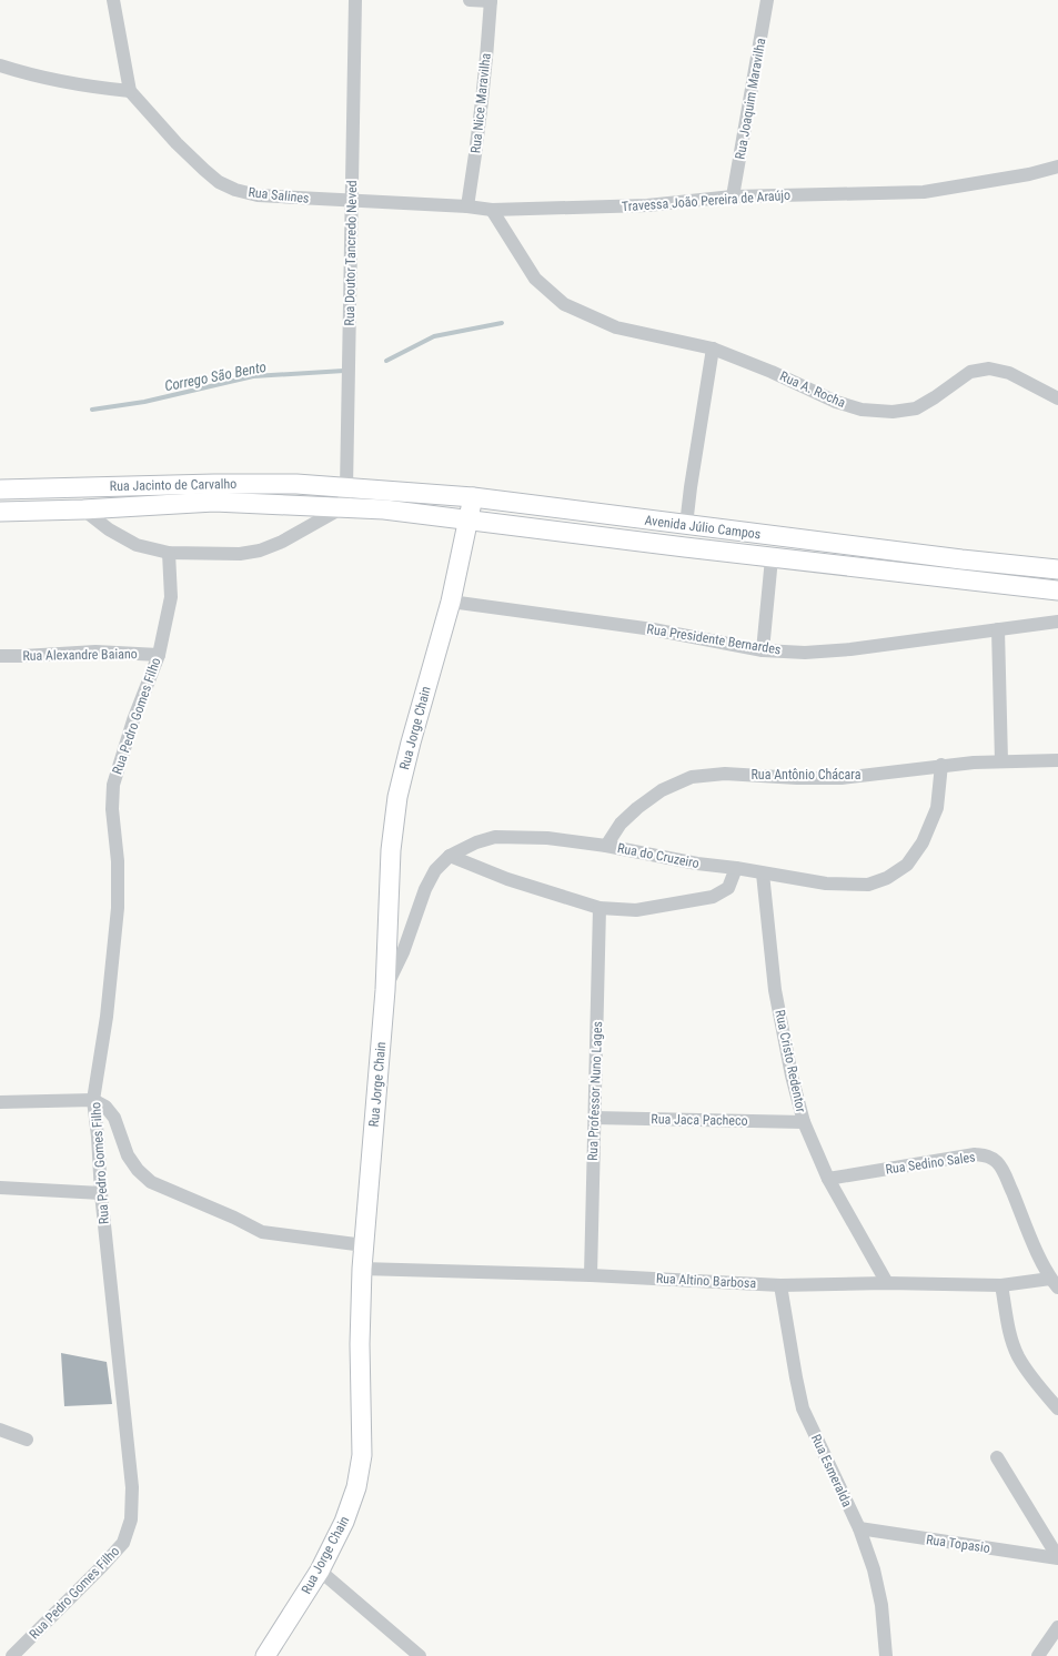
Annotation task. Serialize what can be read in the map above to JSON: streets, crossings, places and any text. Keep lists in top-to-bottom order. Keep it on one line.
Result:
{"streets":{"street":["Rua Joaquim Maravilha","Rua Nice Maravilha","Rua Salines","Travessa João Pereira de Araújo","Rua Doutor Tancredo Neved","Rua A. Rocha","Rua Jacinto de Carvalho","Avenida Júlio Campos","Rua Presidente Bernardes","Rua Alexandre Baiano","Rua Pedro Gomes Filho","Rua Jorge Chain","Rua Antônio Chácara","Rua do Cruzeiro","Rua Cristo Redentor","Rua Professor Nuno Lages","Rua Jaca Pacheco","Rua Sedino Sales","Rua Altino Barbosa","Rua Esmeralda","Rua Topasio"]},"crossings":[["Rua Joaquim Maravilha","Travessa João Pereira de Araújo"],["Rua Nice Maravilha","Travessa João Pereira de Araújo"],["Rua Salines","Travessa João Pereira de Araújo"],["Rua Salines","Rua Doutor Tancredo Neved"],["Travessa João Pereira de Araújo","Rua Doutor Tancredo Neved"],["Travessa João Pereira de Araújo","Rua A. Rocha"],["Rua Doutor Tancredo Neved","Rua Jacinto de Carvalho"],["Rua Doutor Tancredo Neved","Avenida Júlio Campos"],["Rua Jacinto de Carvalho","Avenida Júlio Campos"],["Avenida Júlio Campos","Rua Jorge Chain"],["Rua Presidente Bernardes","Rua Jorge Chain"],["Rua Alexandre Baiano","Rua Pedro Gomes Filho"],["Rua Jorge Chain","Rua do Cruzeiro"],["Rua Jorge Chain","Rua Altino Barbosa"],["Rua Antônio Chácara","Rua do Cruzeiro"],["Rua do Cruzeiro","Rua Cristo Redentor"],["Rua Cristo Redentor","Rua Jaca Pacheco"],["Rua Cristo Redentor","Rua Sedino Sales"],["Rua Cristo Redentor","Rua Altino Barbosa"],["Rua Professor Nuno Lages","Rua Jaca Pacheco"],["Rua Professor Nuno Lages","Rua Altino Barbosa"],["Rua Sedino Sales","Rua Altino Barbosa"],["Rua Altino Barbosa","Rua Esmeralda"],["Rua Esmeralda","Rua Topasio"]],"water":["Corrego São Bento"]}
